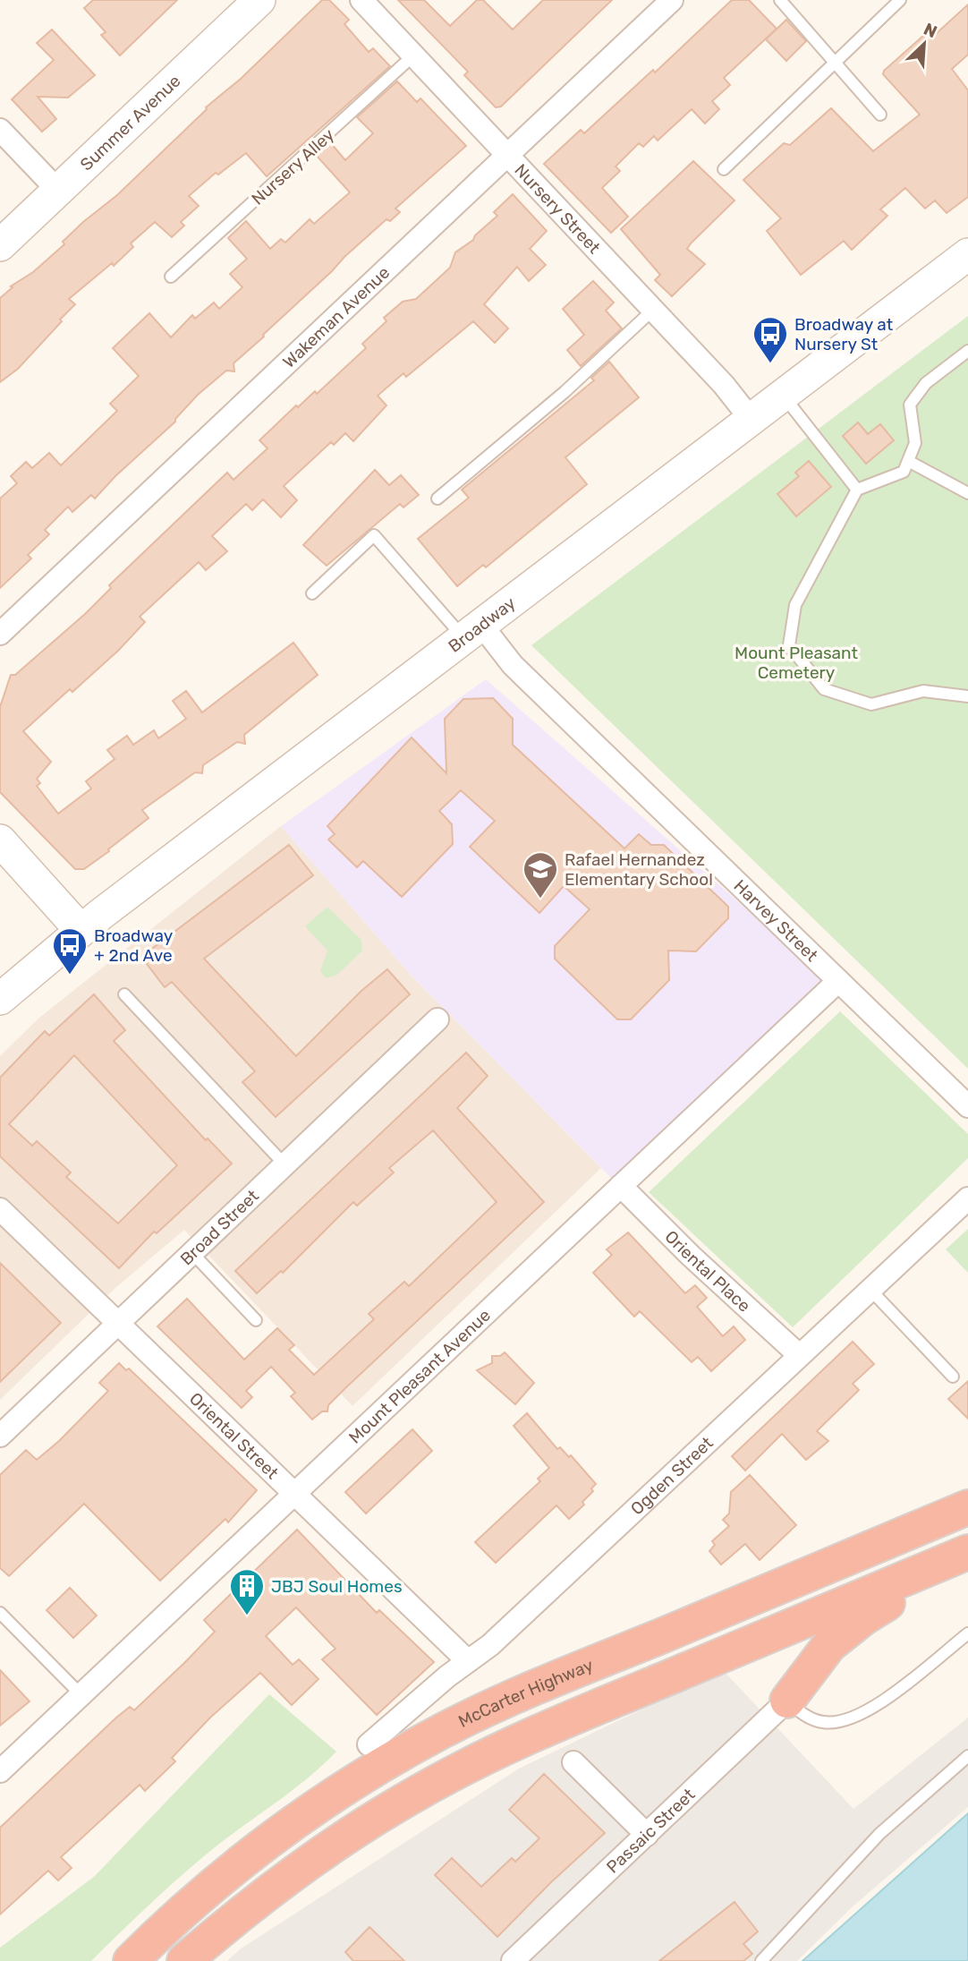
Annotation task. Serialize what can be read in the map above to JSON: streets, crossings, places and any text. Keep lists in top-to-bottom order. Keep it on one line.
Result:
{"streets":{"highway":["McCarter Highway"],"main road":["Summer Avenue","Broadway"],"street":["Nursery Street","Wakeman Avenue","Harvey Street","Broad Street","Oriental Place","Mount Pleasant Avenue","Oriental Street","Ogden Street","Passaic Street"],"lane":["Nursery Alley"]},"crossings":[["Nursery Alley","Nursery Street"],["Nursery Street","Wakeman Avenue"],["Nursery Street","Broadway"],["Broadway","Harvey Street"],["Harvey Street","Mount Pleasant Avenue"],["Broad Street","Oriental Street"],["Oriental Place","Mount Pleasant Avenue"],["Oriental Place","Ogden Street"],["Mount Pleasant Avenue","Oriental Street"],["Oriental Street","Ogden Street"]],"parks":["Mount Pleasant Cemetery"],"places":{"bus stop":["Broadway at Nursery St","Broadway + 2nd Ave"],"school or university":["Rafael Hernandez Elementary School"],"building":["JBJ Soul Homes"]},"north":"top right"}
